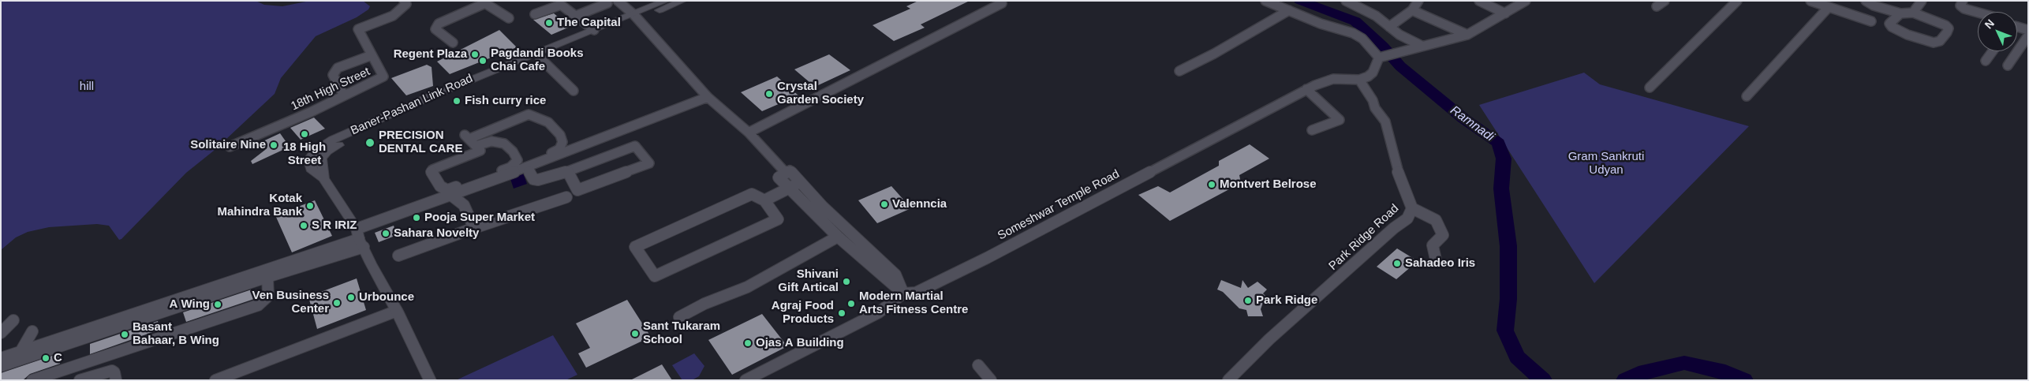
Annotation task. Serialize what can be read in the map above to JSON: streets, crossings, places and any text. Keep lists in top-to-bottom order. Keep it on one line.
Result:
{"streets":{"street":["18th High Street","Baner-Pashan Link Road","Someshwar Temple Road","Park Ridge Road"]},"crossings":[["Someshwar Temple Road","Park Ridge Road"]],"water":["Ramnadi"],"parks":["hill","Gram Sankruti Udyan"],"places":["The Capital","Regent Plaza","Pagdandi Books Chai Cafe","Crystal Garden Society","Fish curry rice","18 High Street","PRECISION DENTAL CARE","Solitaire Nine","Montvert Belrose","Valenncia","Kotak Mahindra Bank","Pooja Super Market","S R IRIZ","Sahara Novelty","Sahadeo Iris","Shivani Gift Artical","Urbounce","Park Ridge","Ven Business Center","Modern Martial Arts Fitness Centre","A Wing","Agraj Food Products","Sant Tukaram School","Basant Bahaar, B Wing","Ojas A Building","C"],"north":"top left"}
